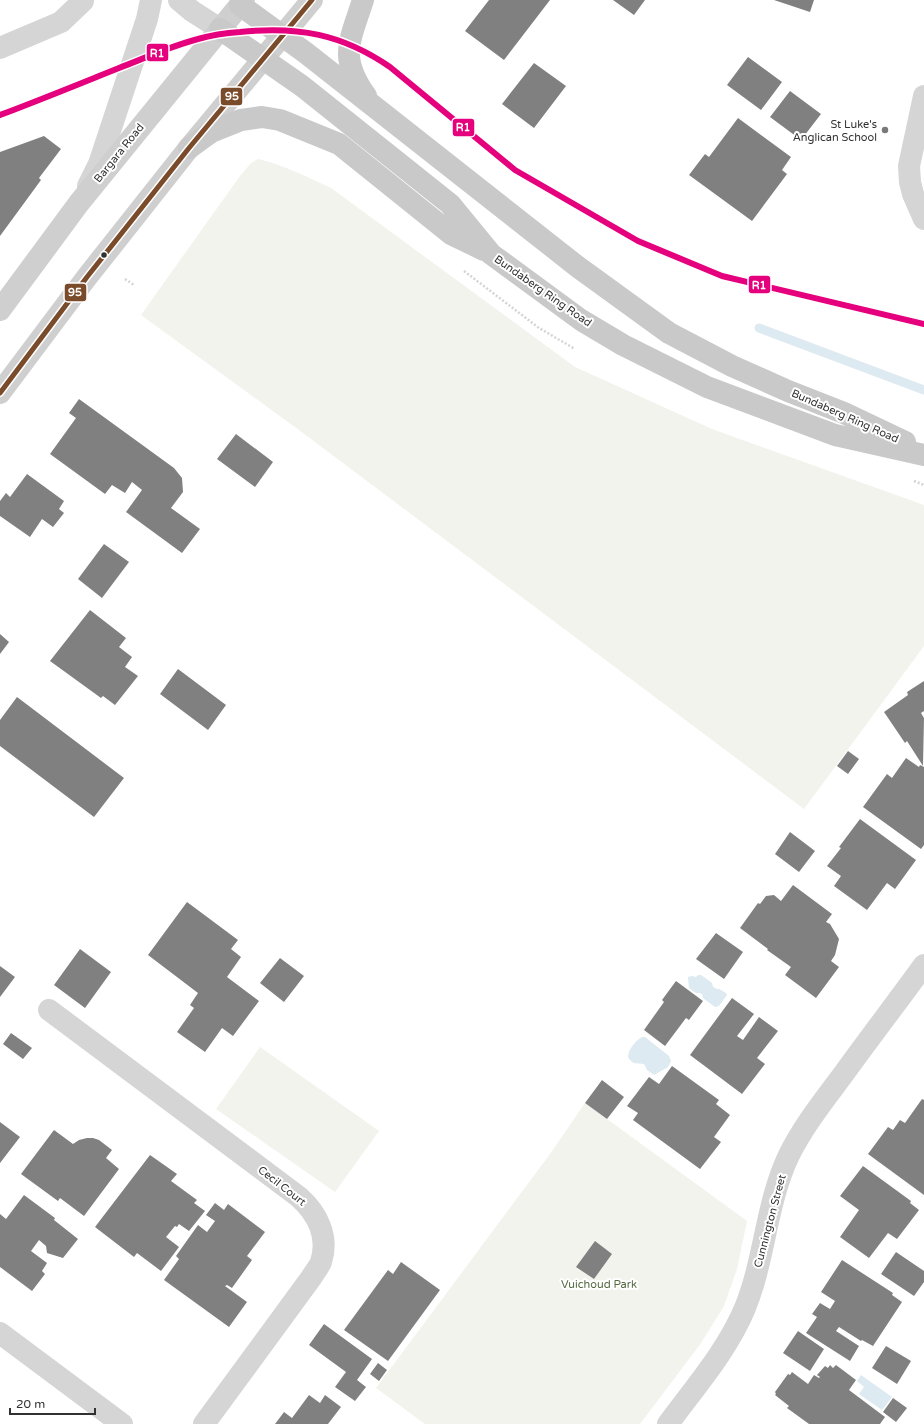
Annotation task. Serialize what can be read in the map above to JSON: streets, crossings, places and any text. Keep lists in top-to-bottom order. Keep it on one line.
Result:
{"streets":{"main road":["Bargara Road","Bundaberg Ring Road"],"street":["Cecil Court","Cunnington Street"]},"crossings":[["Bargara Road","Bundaberg Ring Road"]],"parks":["Vuichoud Park"],"places":["St Luke's Anglican School"],"lines":["transit line 95","transit line R1"],"scale_bar":"20 m"}
